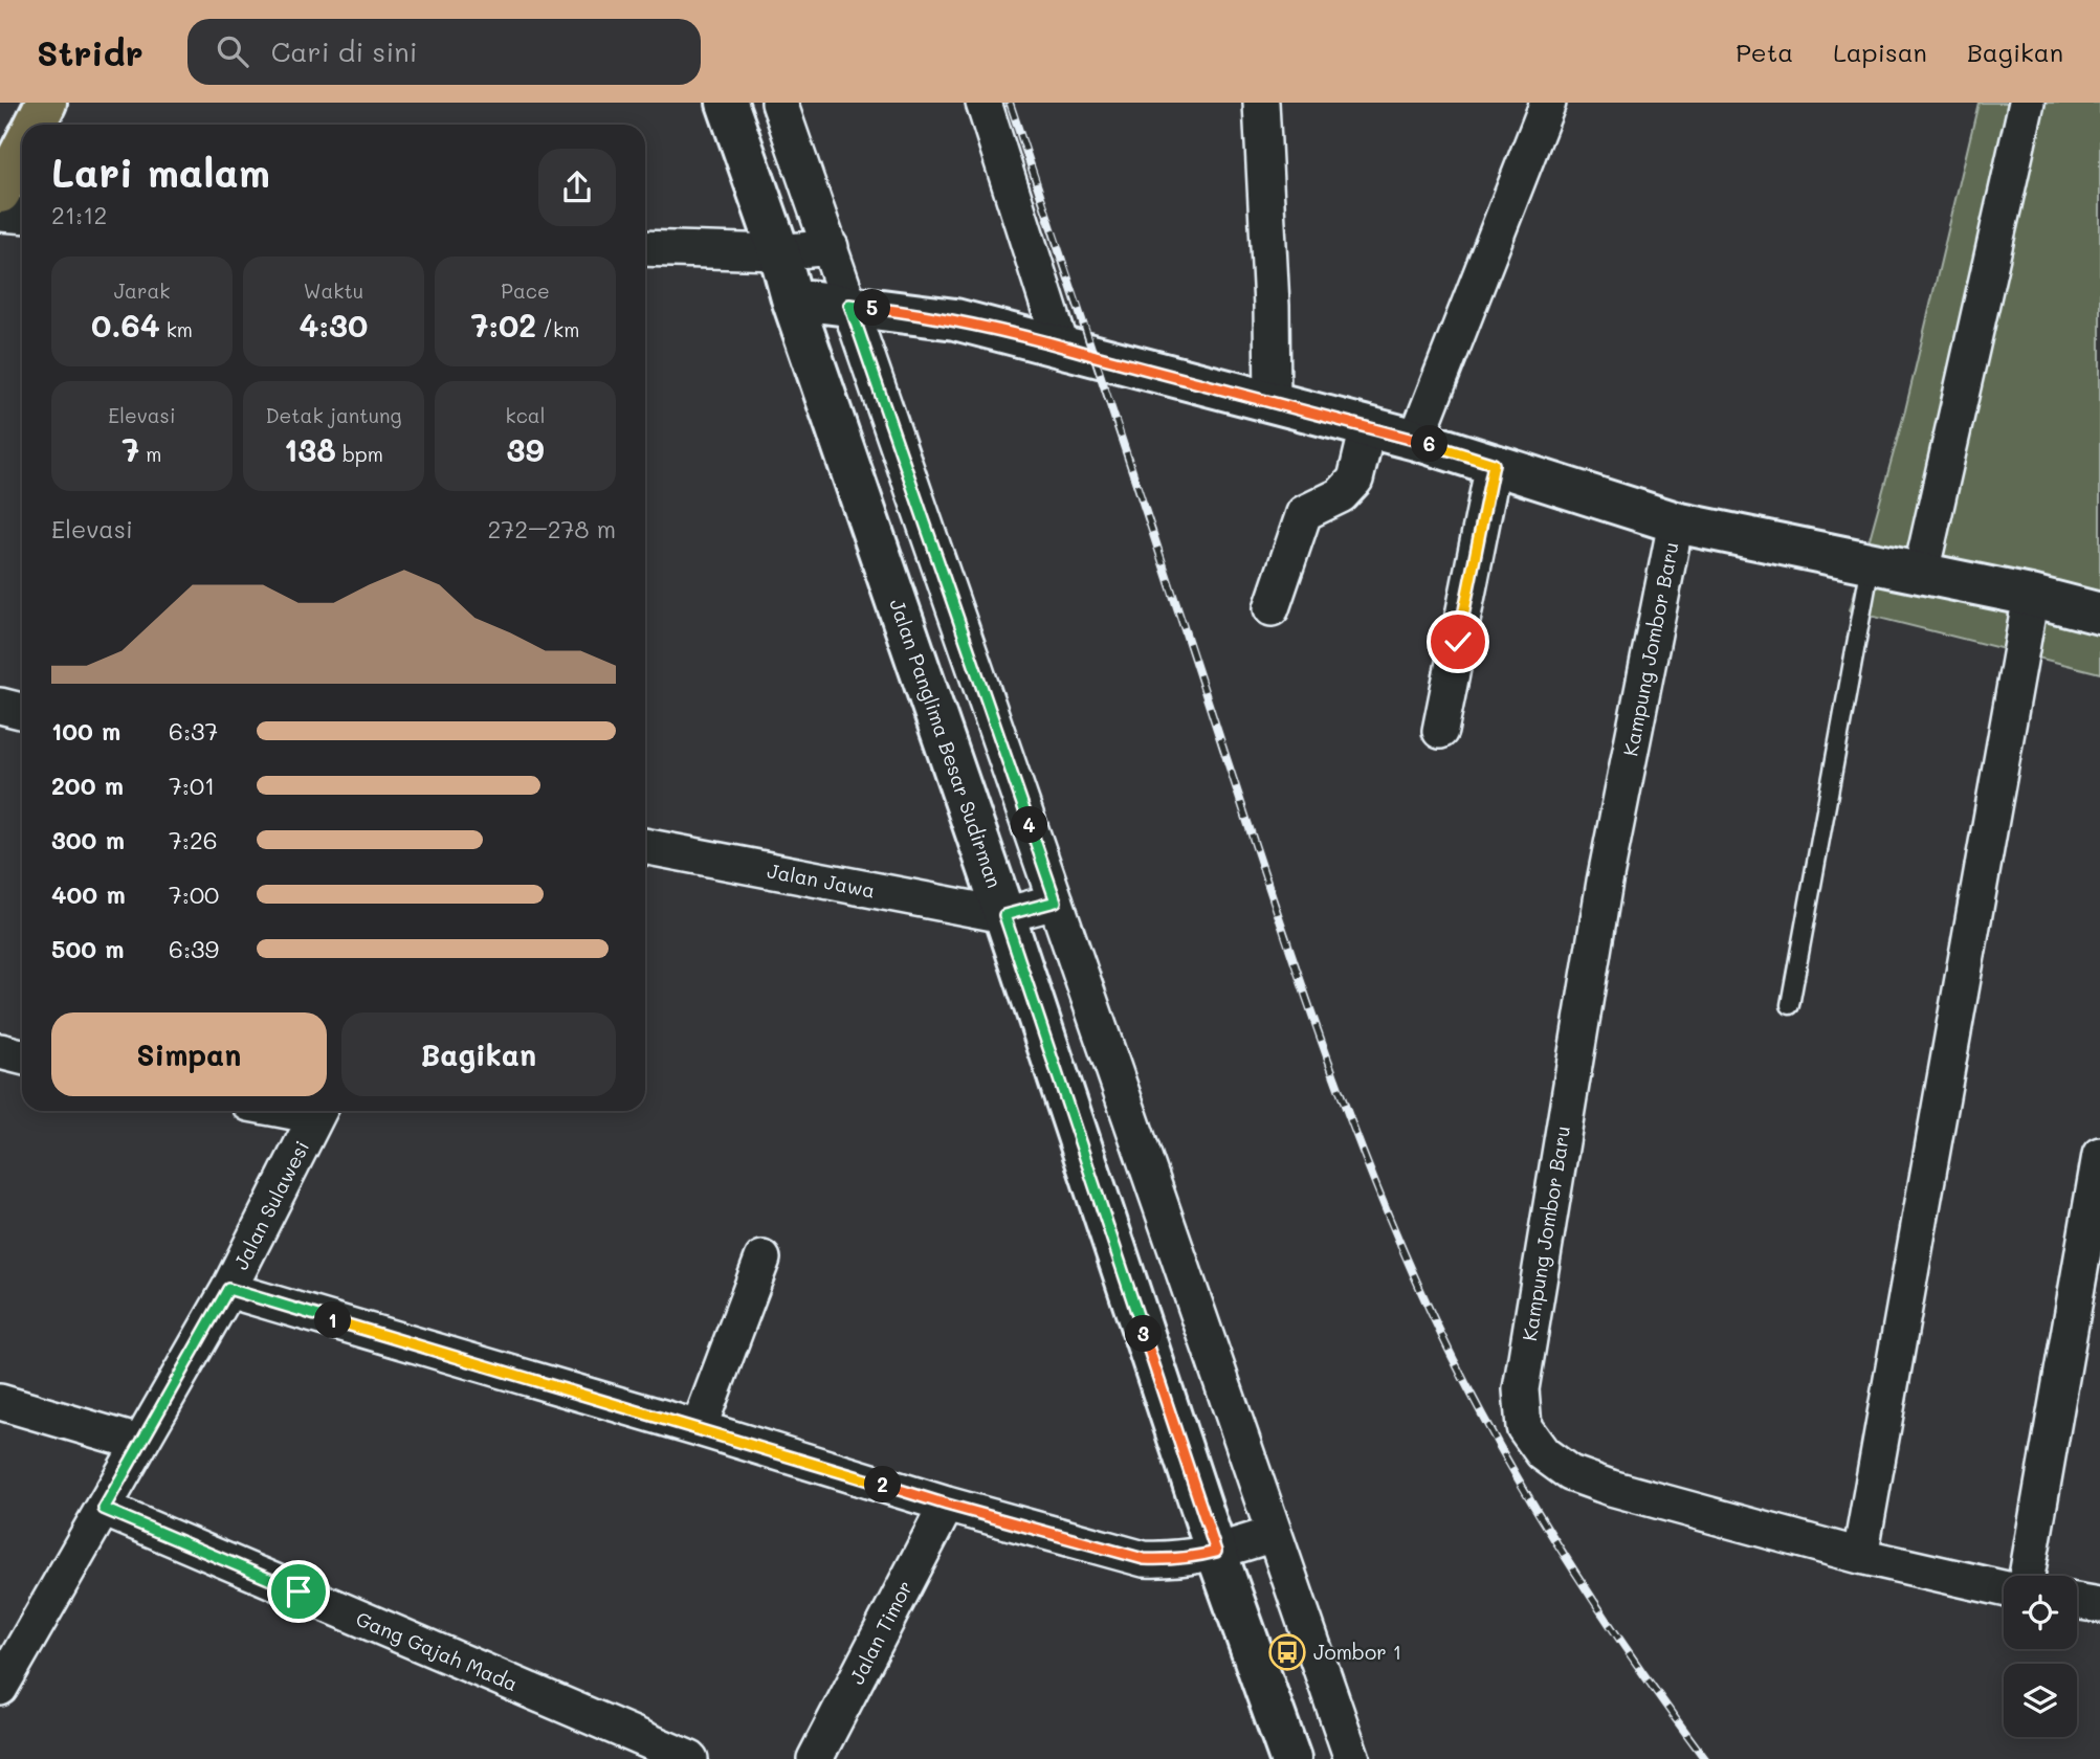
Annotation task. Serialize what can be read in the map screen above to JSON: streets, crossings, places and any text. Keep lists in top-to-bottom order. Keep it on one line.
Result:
{"streets":{"main road":["Jalan Panglima Besar Sudirman"],"street":["Kampung Jombor Baru","Jalan Jawa","Jalan Sulawesi","Jalan Timor","Gang Gajah Mada"]},"crossings":[["Jalan Panglima Besar Sudirman","Jalan Jawa"],["Jalan Sulawesi","Gang Gajah Mada"]],"places":{"bus stop":["Jombor 1"]},"page":{"header":"Stridr","search":"Cari di sini","nav":["Peta","Lapisan","Bagikan"],"heading":["Lari malam","21:12"],"stats":[["Jarak","0.64 km"],["Waktu","4:30"],["Pace","7:02 /km"],["Elevasi","7 m"],["Detak jantung","138 bpm"],["kcal","39"]],"pins":["5","6","4","1","3","2"],"chart":["Elevasi","272–278 m"],"list":[{"name":"100 m","note":"6:37"},{"name":"200 m","note":"7:01"},{"name":"300 m","note":"7:26"},{"name":"400 m","note":"7:00"},{"name":"500 m","note":"6:39"}],"buttons":["Simpan","Bagikan"]}}
